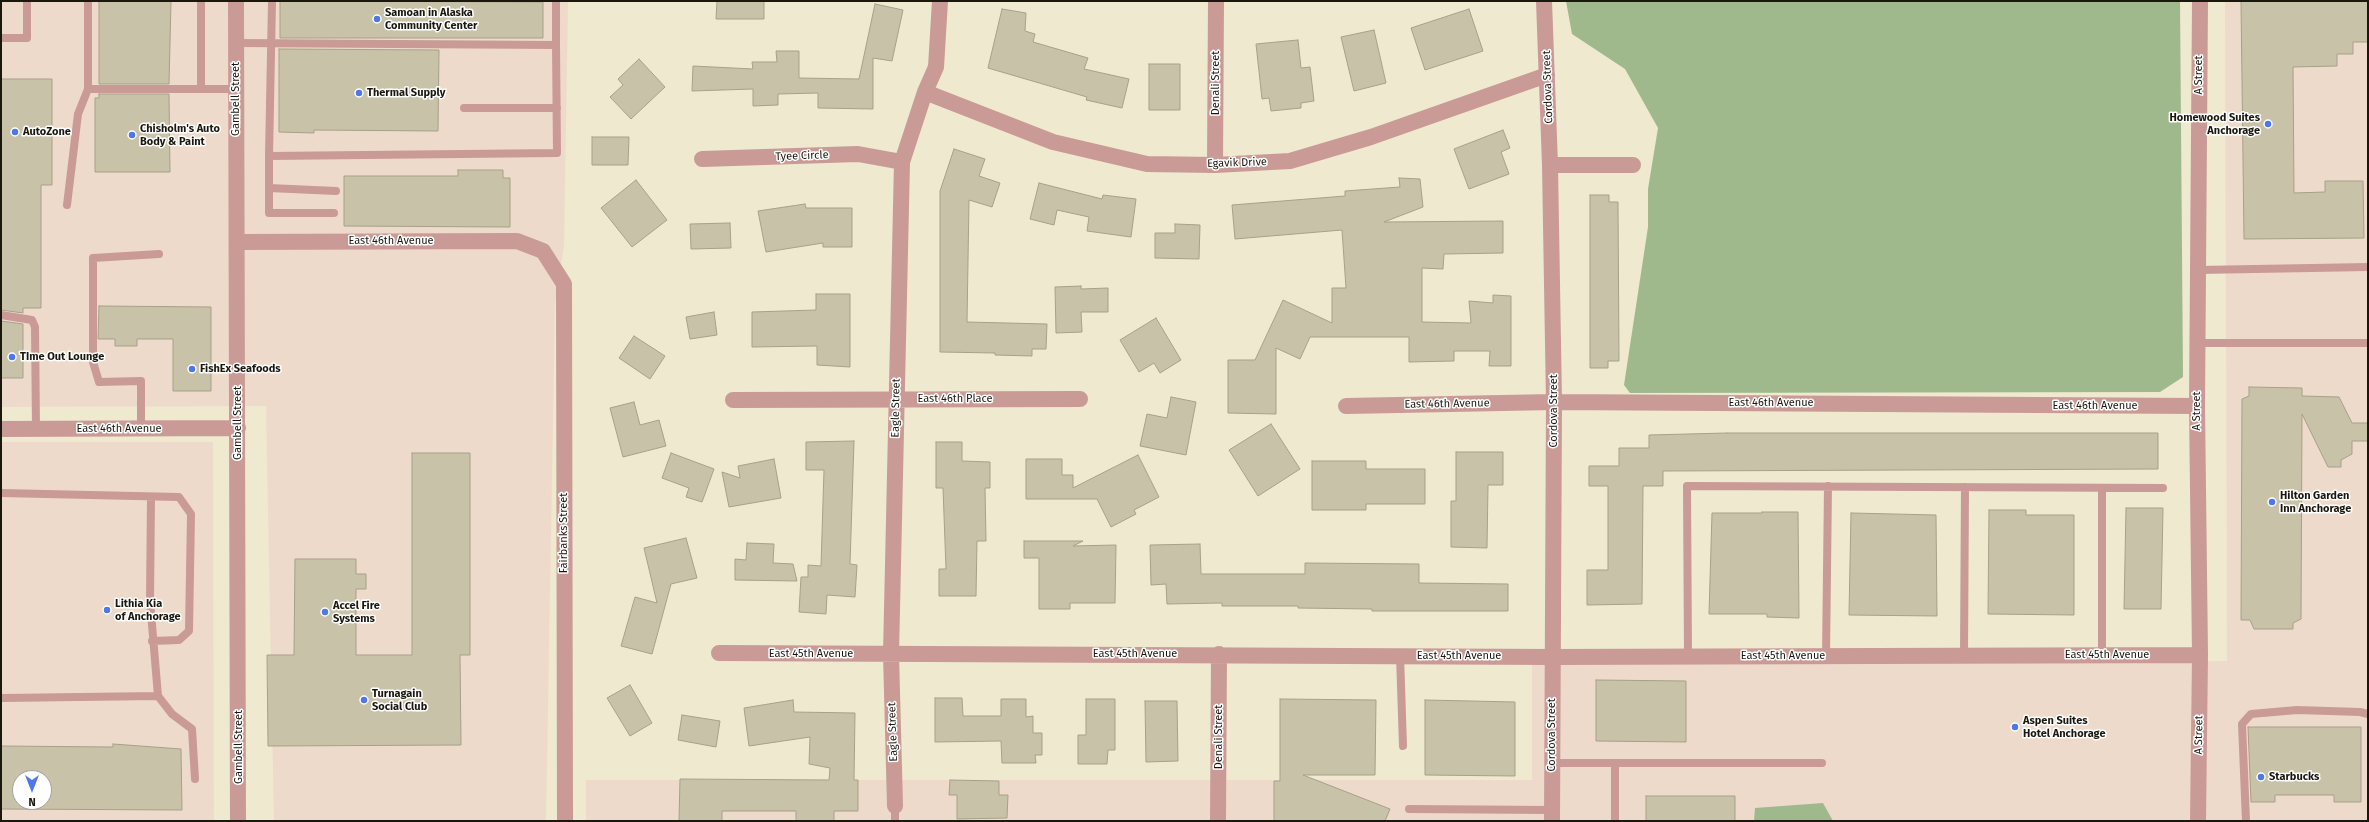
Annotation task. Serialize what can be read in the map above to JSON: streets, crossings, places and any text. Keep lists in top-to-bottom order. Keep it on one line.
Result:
{"streets":{"street":["A Street","Denali Street","Cordova Street","Gambell Street","Tyee Circle","Egavik Drive","East 46th Avenue","East 46th Place","Eagle Street","Fairbanks Street","East 45th Avenue"]},"crossings":[["A Street","East 46th Avenue"],["A Street","East 45th Avenue"],["Denali Street","Egavik Drive"],["Denali Street","East 45th Avenue"],["Cordova Street","Egavik Drive"],["Cordova Street","East 46th Avenue"],["Cordova Street","East 45th Avenue"],["Gambell Street","East 46th Avenue"],["Tyee Circle","Eagle Street"],["Egavik Drive","Eagle Street"],["East 46th Avenue","Fairbanks Street"],["East 46th Place","Eagle Street"],["Eagle Street","East 45th Avenue"]],"places":["Samoan in Alaska Community Center","Thermal Supply","Homewood Suites Anchorage","AutoZone","Chisholm's Auto Body & Paint","TIme Out Lounge","FishEx Seafoods","Hilton Garden Inn Anchorage","Lithia Kia of Anchorage","Accel Fire Systems","Turnagain Social Club","Aspen Suites Hotel Anchorage","Starbucks"],"north":"bottom"}
